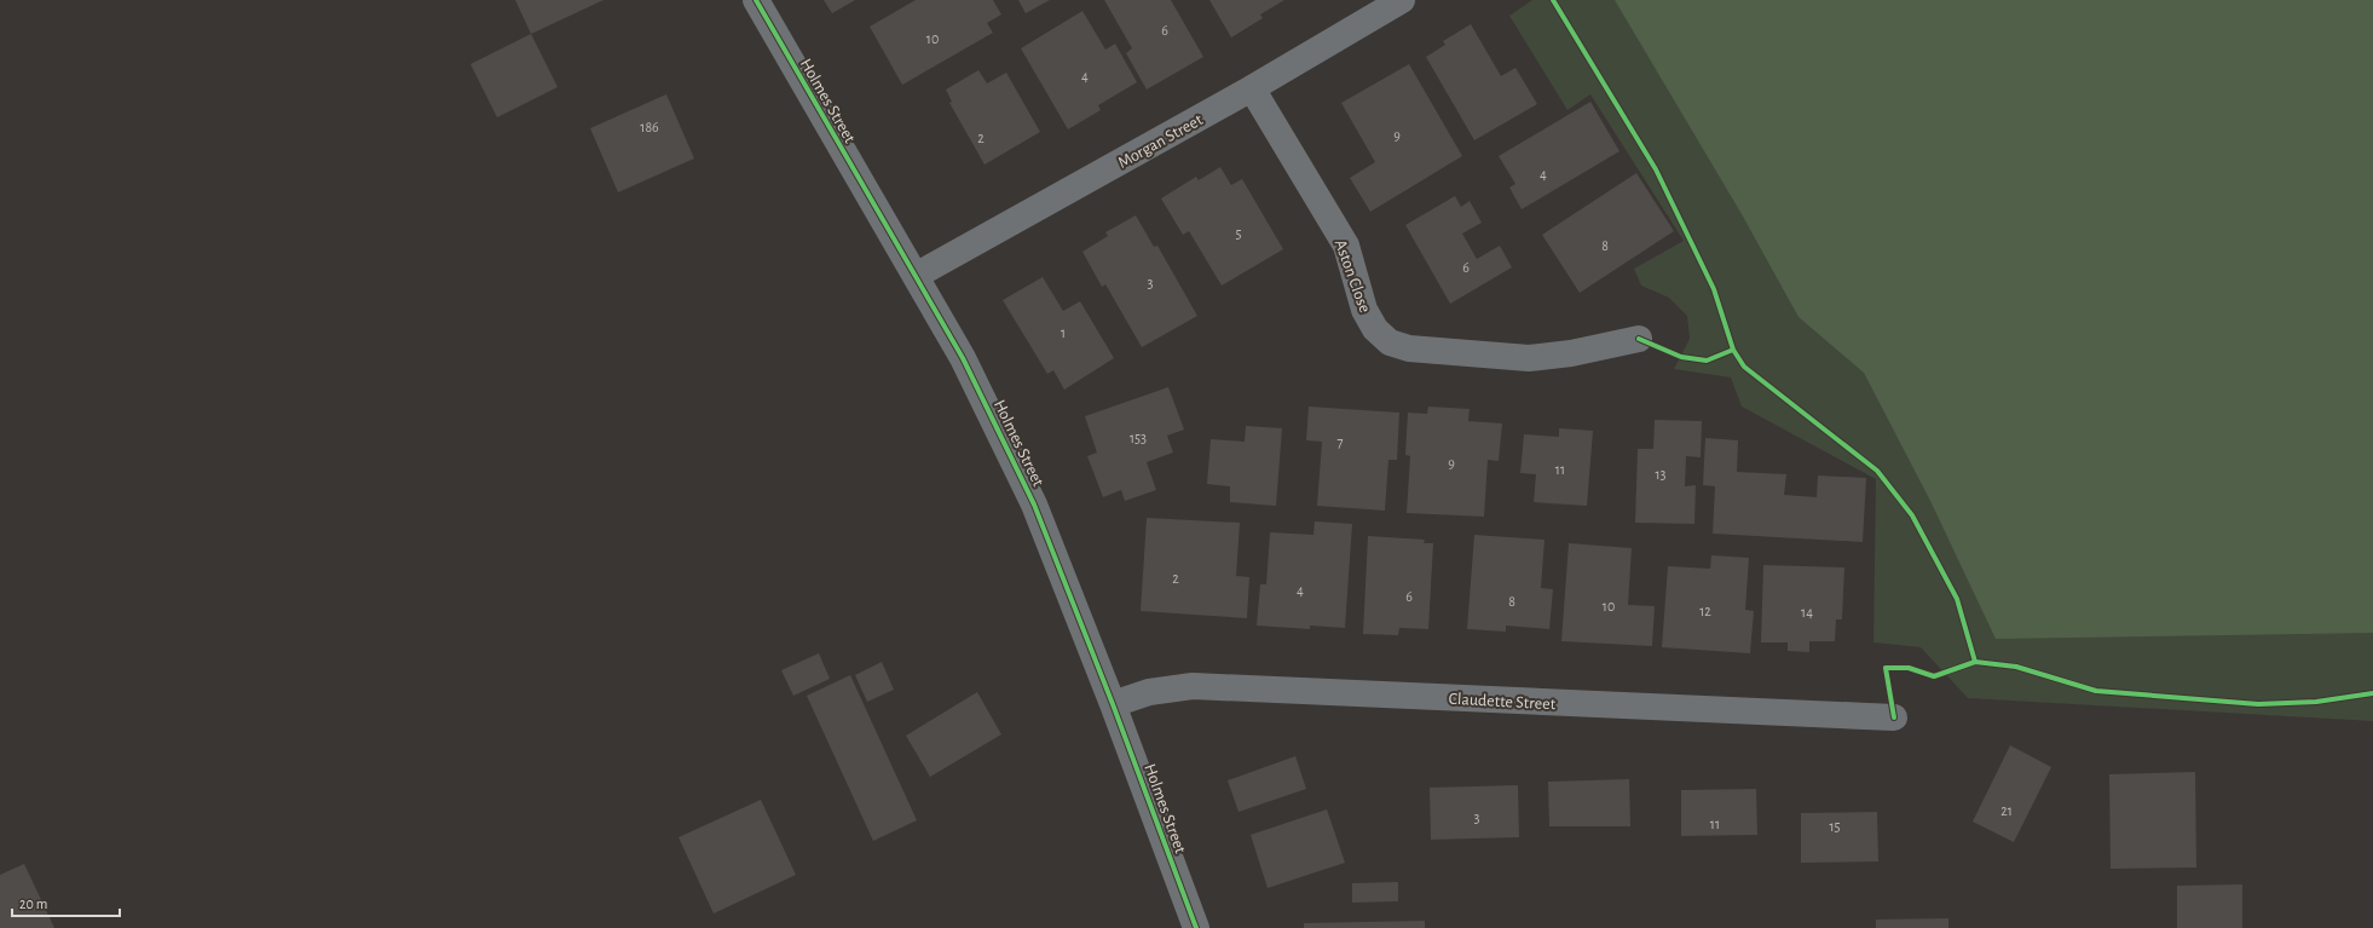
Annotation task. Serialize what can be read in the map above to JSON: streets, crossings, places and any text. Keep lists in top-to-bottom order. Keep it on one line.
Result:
{"streets":{"street":["Holmes Street","Morgan Street","Aston Close","Claudette Street"]},"crossings":[["Holmes Street","Morgan Street"],["Holmes Street","Claudette Street"],["Morgan Street","Aston Close"]],"house_numbers":["6","10","4","186","9","2","4","5","8","6","3","1","153","7","9","11","13","2","4","6","8","10","12","14","21","3","11","15"],"scale_bar":"20 m"}
